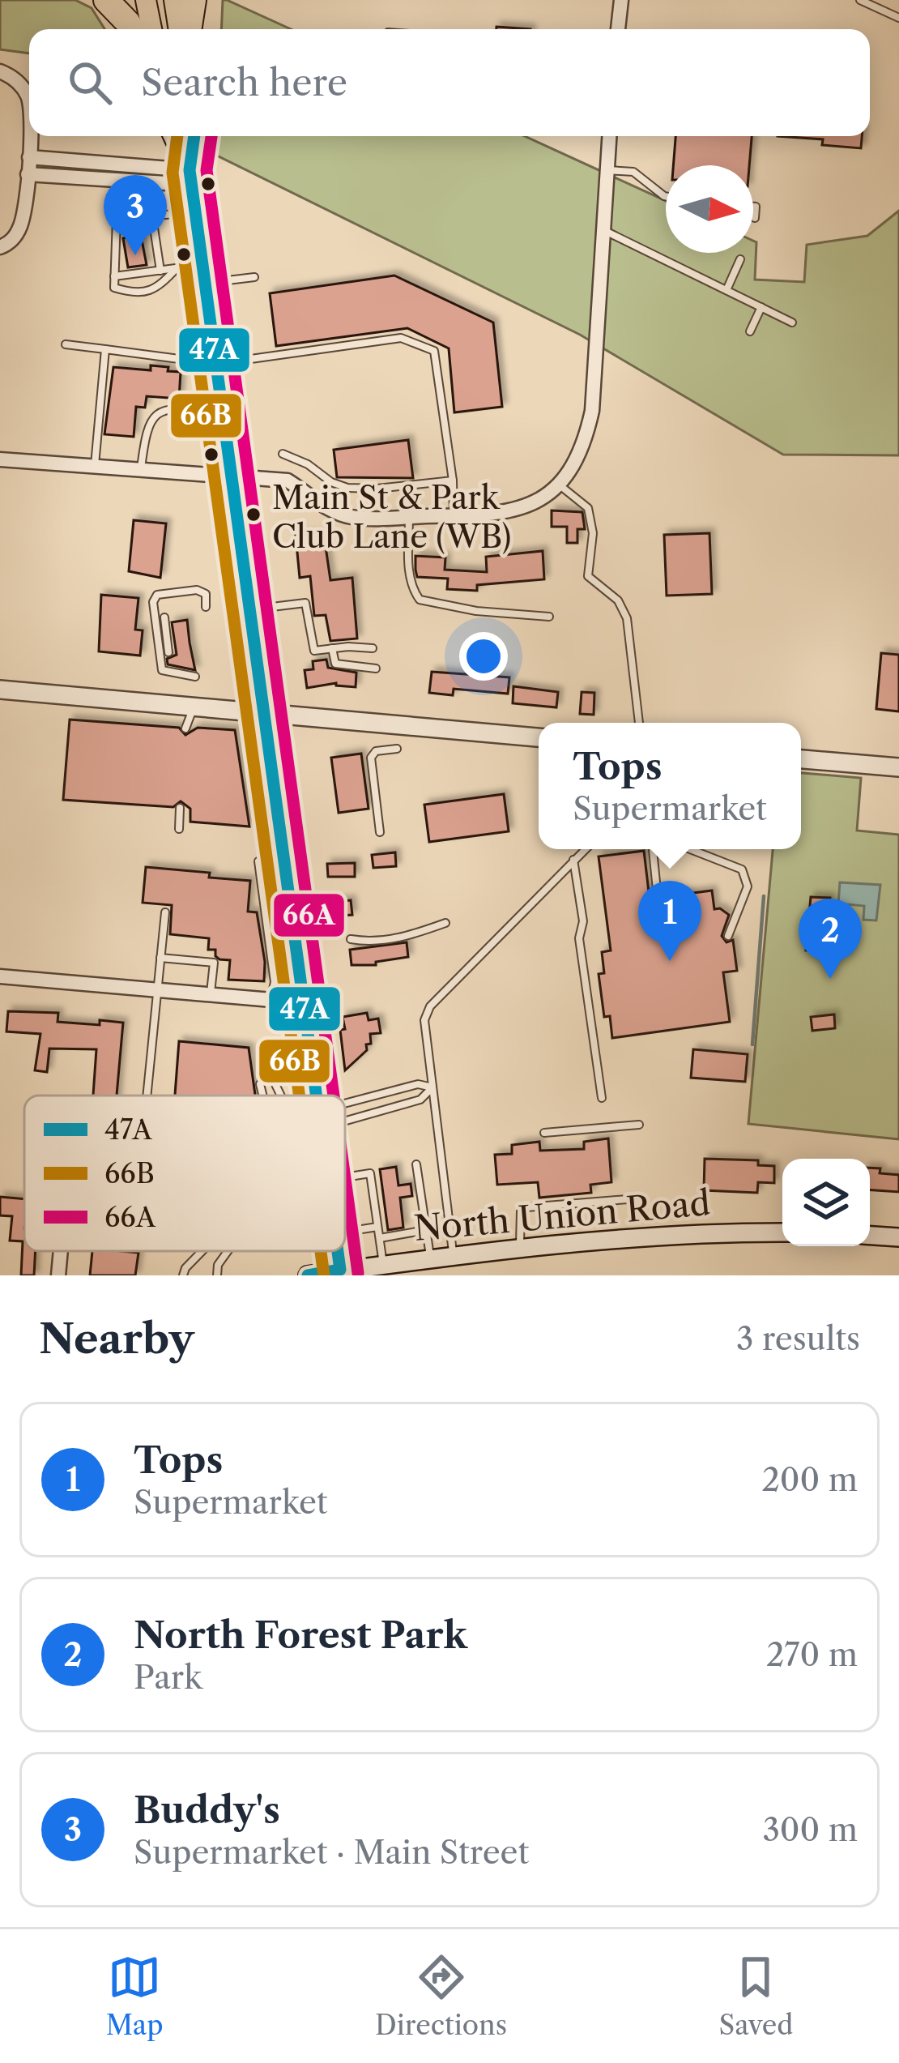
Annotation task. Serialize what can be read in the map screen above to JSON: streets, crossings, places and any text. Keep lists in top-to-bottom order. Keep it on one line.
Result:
{"streets":{"street":["North Union Road"]},"places":["Main St & Park Club Lane (WB)"],"lines":["transit line 47A","transit line 66B","transit line 66A"],"legend":["47A","66B","66A"],"north":"right","page":{"search":"Search here","pins":["3","1","2"],"popup":["Tops","Supermarket"],"heading":["Nearby","3 results"],"list":[{"mark":"1","name":"Tops","note":"Supermarket","value":"200 m"},{"mark":"2","name":"North Forest Park","note":"Park","value":"270 m"},{"mark":"3","name":"Buddy's","note":"Supermarket · Main Street","value":"300 m"}],"nav":["Map","Directions","Saved"]}}
